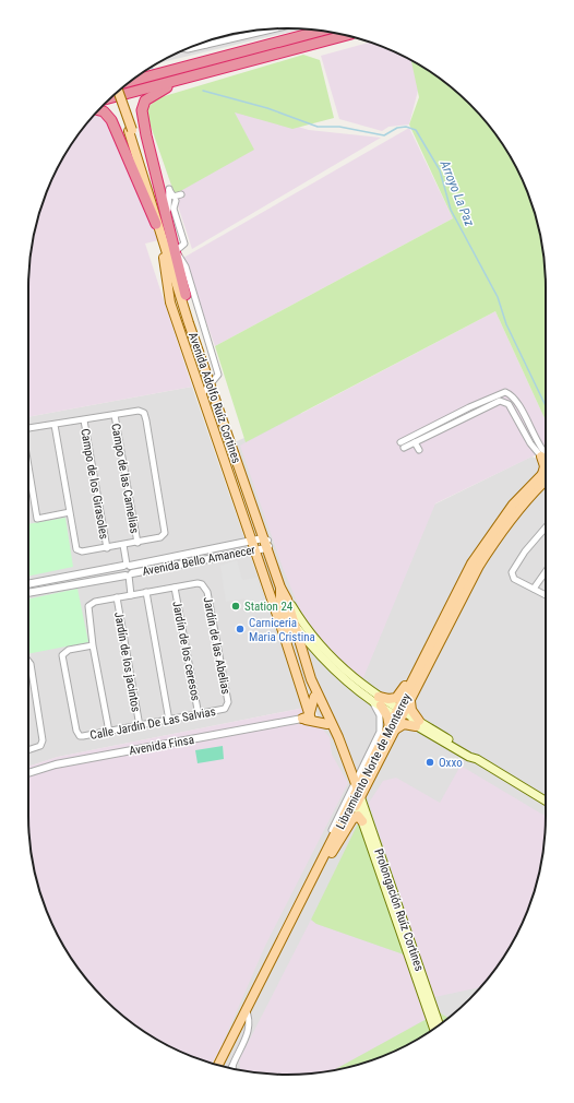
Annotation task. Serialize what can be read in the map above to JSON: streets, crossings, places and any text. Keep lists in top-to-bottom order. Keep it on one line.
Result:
{"streets":{"main road":["Avenida Adolfo Ruíz Cortines","Libramiento Norte de Monterrey","Prolongación Ruíz Cortines"],"street":["Campo de las Camelias","Campo de los Girasoles","Avenida Bello Amanecer","Jardín de las Abelias","Jardín de los ceresos","Jardín de los jacintos","Calle Jardín De Las Salvias","Avenida Finsa"]},"crossings":[["Avenida Adolfo Ruíz Cortines","Avenida Bello Amanecer"],["Avenida Adolfo Ruíz Cortines","Libramiento Norte de Monterrey"],["Avenida Adolfo Ruíz Cortines","Prolongación Ruíz Cortines"],["Jardín de las Abelias","Jardín de los ceresos"],["Jardín de las Abelias","Calle Jardín De Las Salvias"],["Jardín de los ceresos","Calle Jardín De Las Salvias"],["Jardín de los jacintos","Calle Jardín De Las Salvias"],["Libramiento Norte de Monterrey","Prolongación Ruíz Cortines"]],"water":["Arroyo La Paz"],"places":["Station 24","Carniceria Maria Cristina","Oxxo"]}
